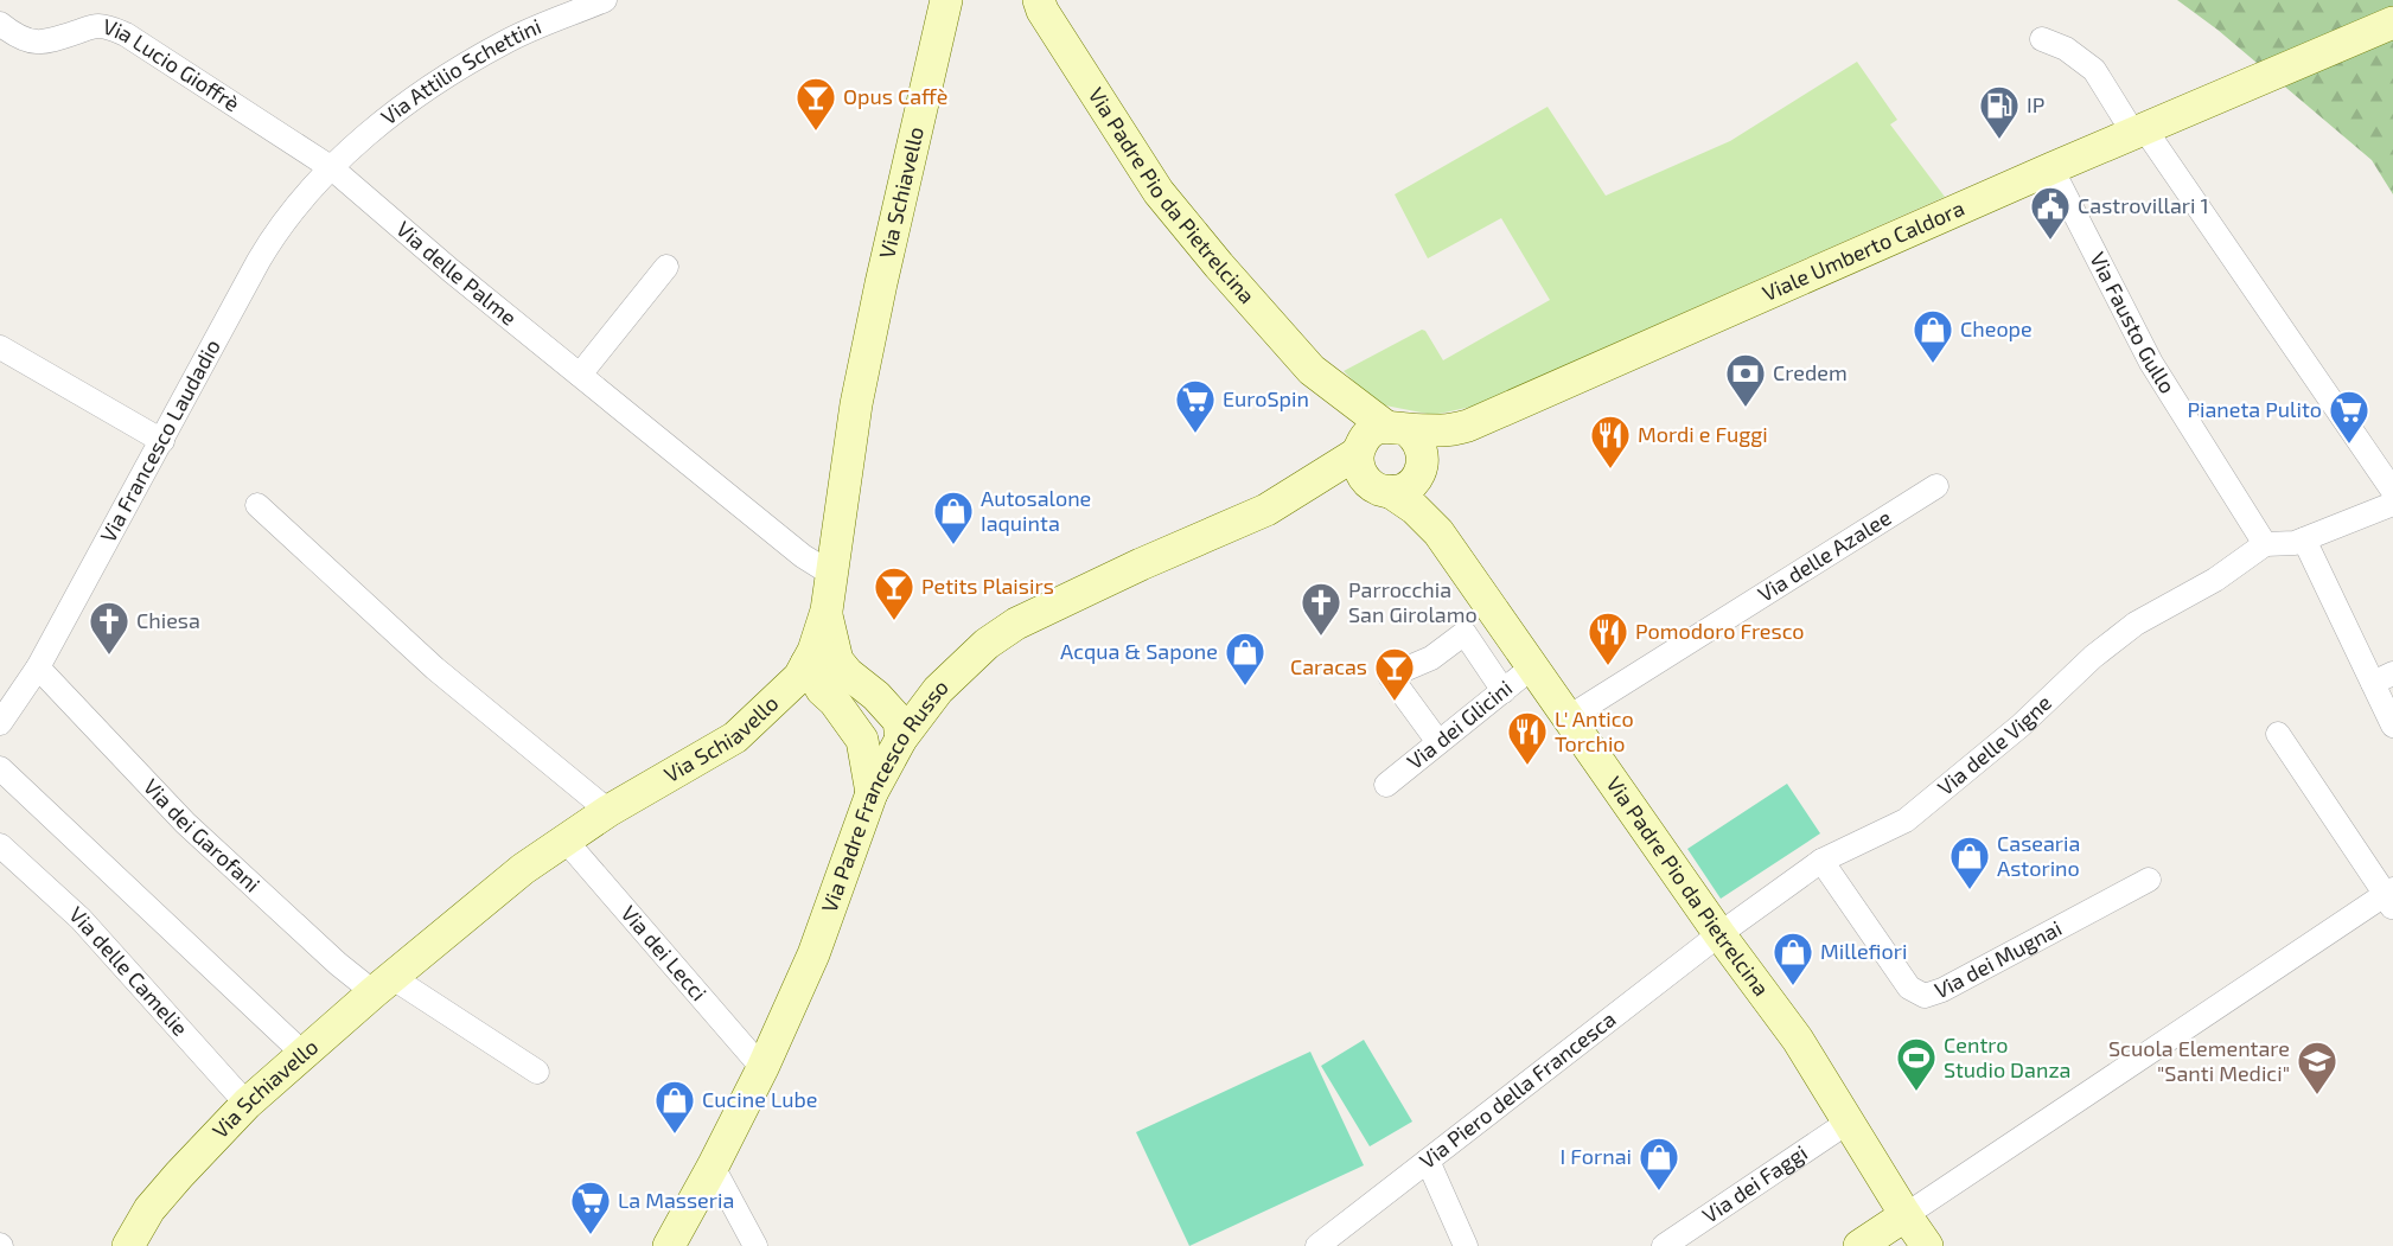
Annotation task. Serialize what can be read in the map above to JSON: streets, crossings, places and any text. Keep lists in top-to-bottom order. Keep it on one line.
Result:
{"streets":{"street":["Via Lucio Gioffrè","Via Attilio Schettini","Via Schiavello","Via Padre Pio da Pietrelcina","Viale Umberto Caldora","Via delle Palme","Via Fausto Gullo","Via Francesco Laudadio","Via delle Azalee","Via dei Glicini","Via delle Vigne","Via Padre Francesco Russo","Via dei Garofani","Via dei Lecci","Via dei Mugnai","Via delle Camelie","Via Piero della Francesca","Via dei Faggi"]},"crossings":[["Via Lucio Gioffrè","Via Attilio Schettini"],["Via Lucio Gioffrè","Via delle Palme"],["Via Lucio Gioffrè","Via Francesco Laudadio"],["Via Attilio Schettini","Via delle Palme"],["Via Attilio Schettini","Via Francesco Laudadio"],["Via Schiavello","Via delle Palme"],["Via Schiavello","Via dei Garofani"],["Via Schiavello","Via dei Lecci"],["Via Schiavello","Via delle Camelie"],["Via Padre Pio da Pietrelcina","Viale Umberto Caldora"],["Via Padre Pio da Pietrelcina","Via delle Azalee"],["Via Padre Pio da Pietrelcina","Via dei Glicini"],["Via Padre Pio da Pietrelcina","Via delle Vigne"],["Via Padre Pio da Pietrelcina","Via Padre Francesco Russo"],["Via Padre Pio da Pietrelcina","Via Piero della Francesca"],["Via Padre Pio da Pietrelcina","Via dei Faggi"],["Viale Umberto Caldora","Via Fausto Gullo"],["Viale Umberto Caldora","Via Padre Francesco Russo"],["Via delle Palme","Via Francesco Laudadio"],["Via Fausto Gullo","Via delle Vigne"],["Via Francesco Laudadio","Via dei Garofani"],["Via delle Vigne","Via dei Mugnai"],["Via delle Vigne","Via Piero della Francesca"],["Via Padre Francesco Russo","Via dei Lecci"]],"places":{"bar":["Opus Caffè","Petits Plaisirs","Caracas"],"fuel station":["IP"],"public building":["Castrovillari 1"],"shop":["Cheope","Autosalone Iaquinta","Acqua & Sapone","Casearia Astorino","Millefiori","Cucine Lube","I Fornai"],"bank":["Credem"],"supermarket":["EuroSpin","Pianeta Pulito","La Masseria"],"restaurant":["Mordi e Fuggi","Pomodoro Fresco","L' Antico Torchio"],"church":["Parrocchia San Girolamo","Chiesa"],"sports":["Centro Studio Danza"],"school or university":["Scuola Elementare \"Santi Medici\""]}}
